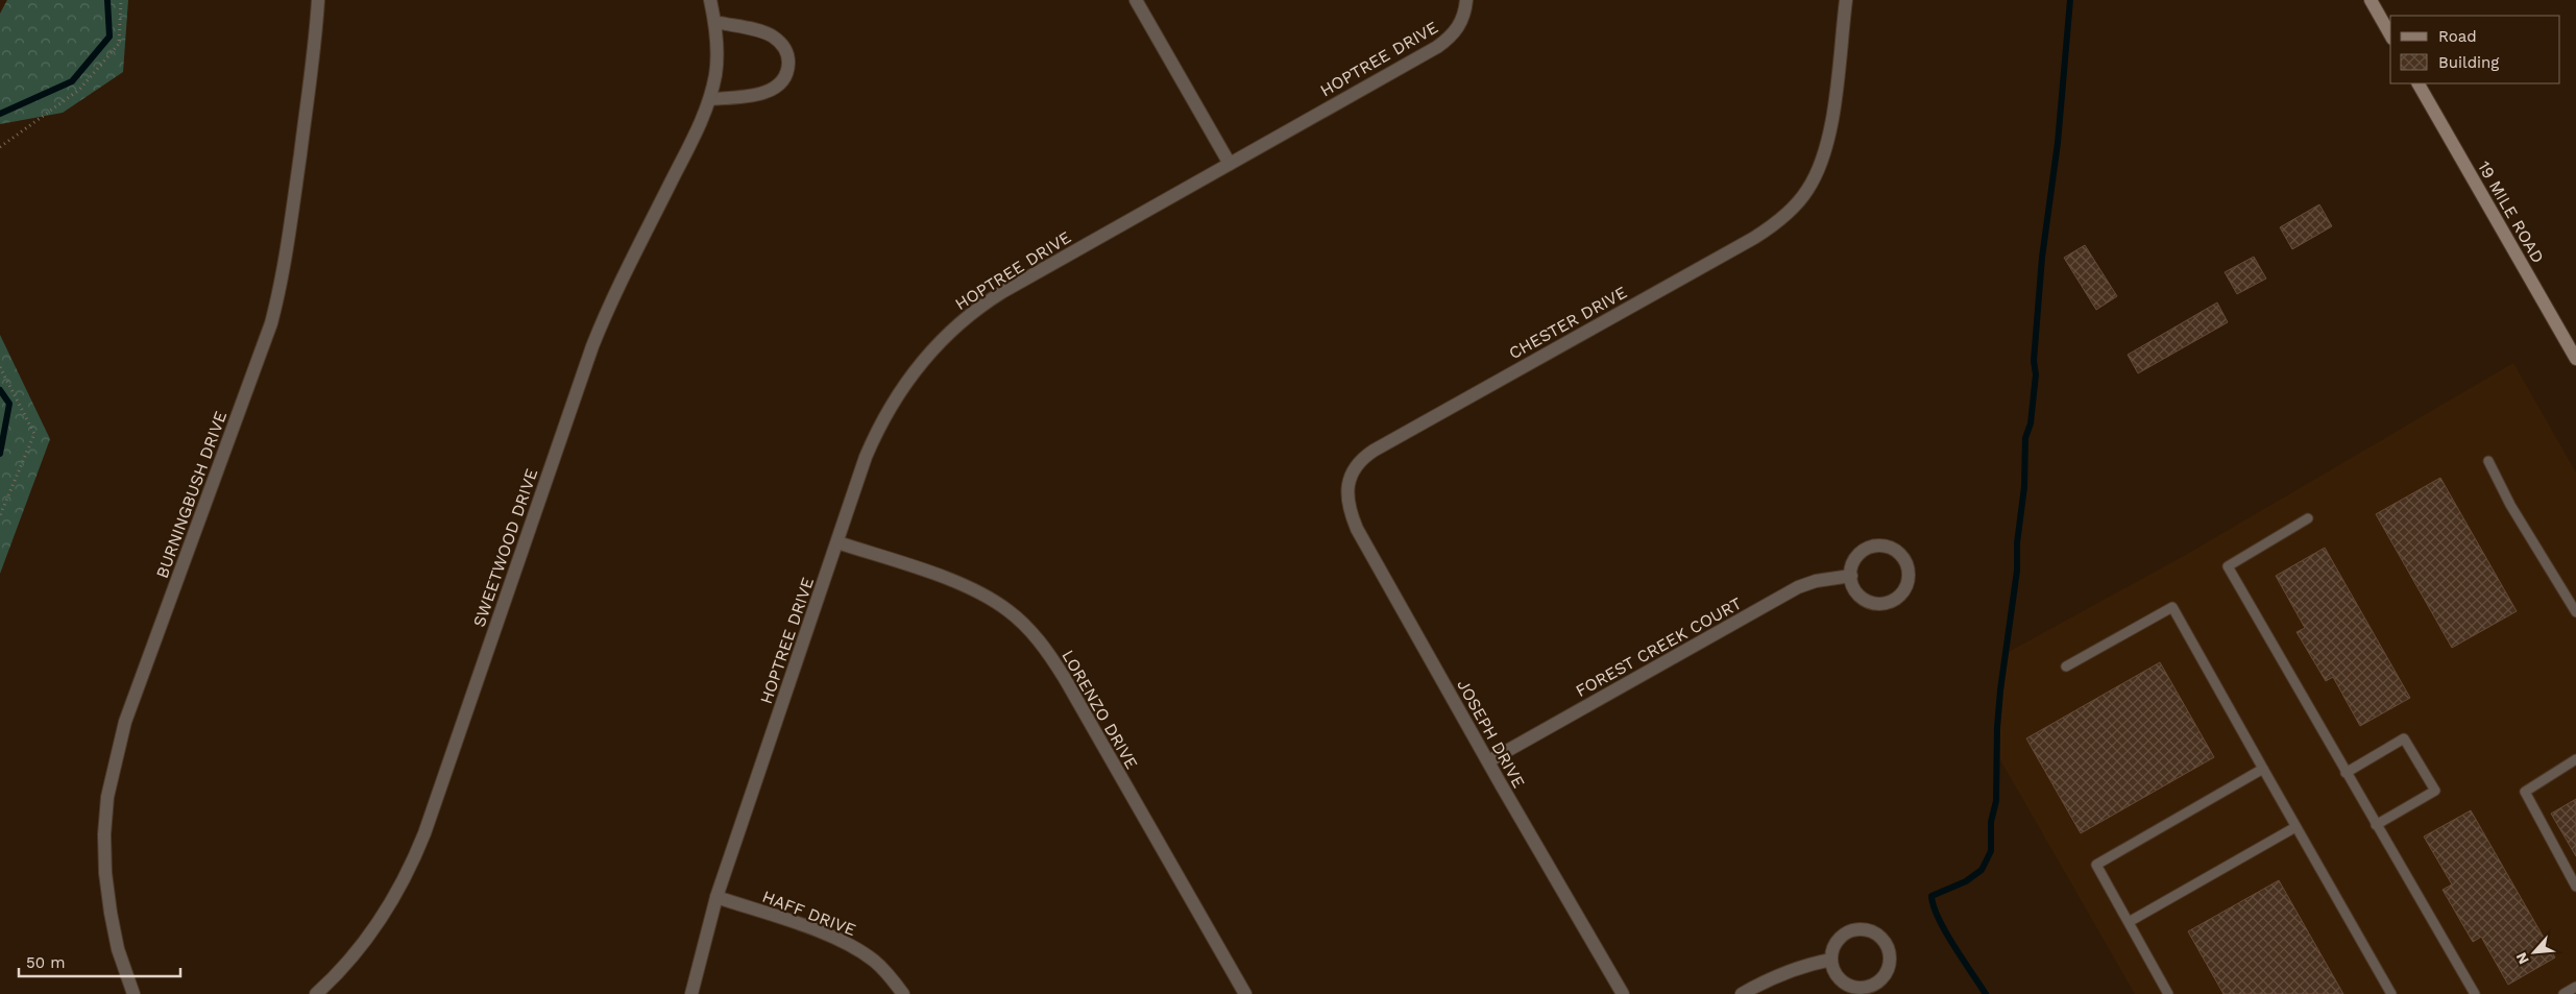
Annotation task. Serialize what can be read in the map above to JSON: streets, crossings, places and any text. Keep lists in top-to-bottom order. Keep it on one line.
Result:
{"streets":{"main road":["19 MILE ROAD"],"street":["HOPTREE DRIVE","CHESTER DRIVE","BURNINGBUSH DRIVE","SWEETWOOD DRIVE","FOREST CREEK COURT","LORENZO DRIVE","JOSEPH DRIVE","HAFF DRIVE"]},"crossings":[["HOPTREE DRIVE","LORENZO DRIVE"],["HOPTREE DRIVE","HAFF DRIVE"],["CHESTER DRIVE","JOSEPH DRIVE"],["FOREST CREEK COURT","JOSEPH DRIVE"]],"legend":["Road","Building"],"scale_bar":"50 m","north":"bottom left"}
